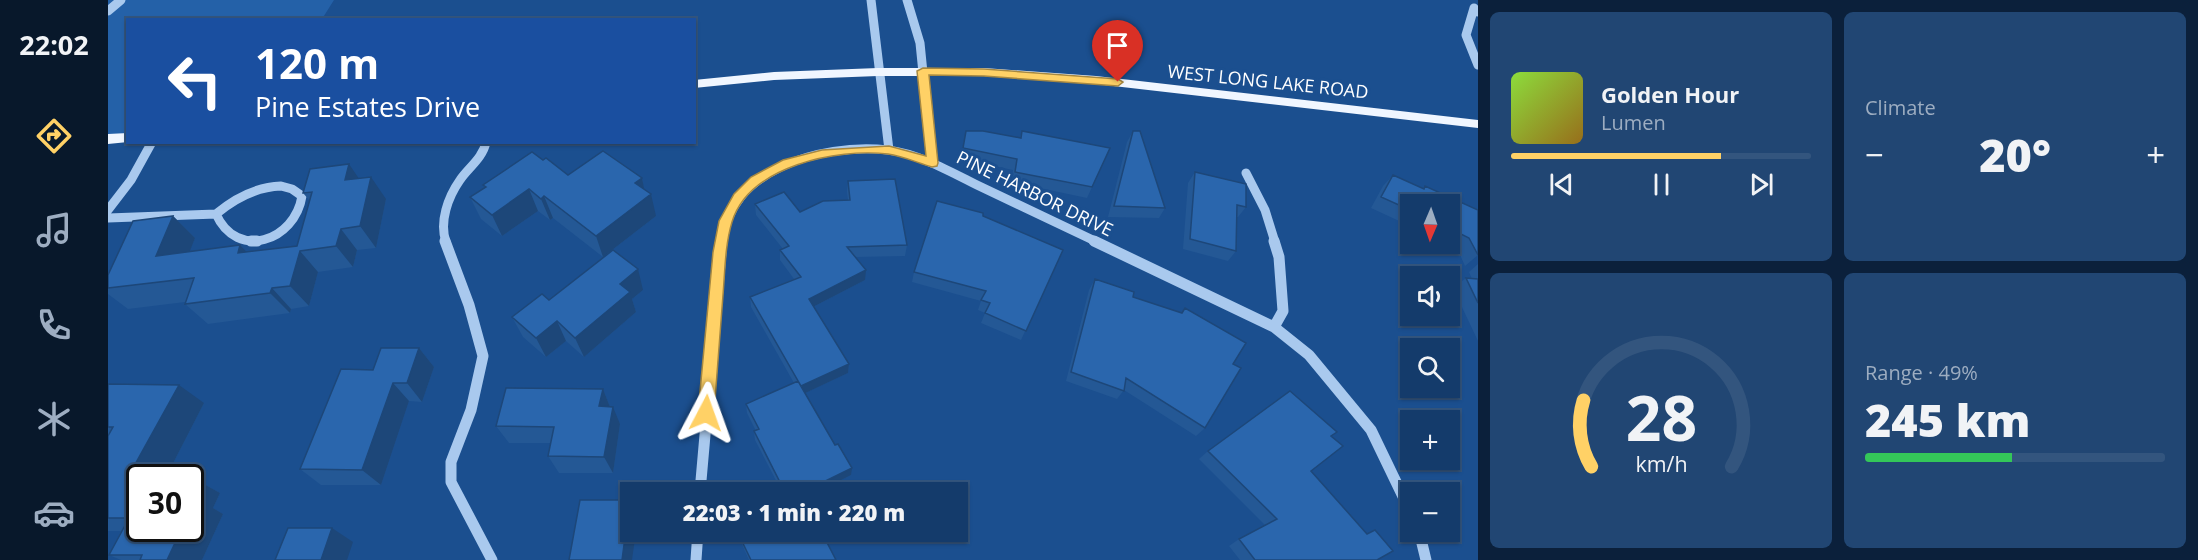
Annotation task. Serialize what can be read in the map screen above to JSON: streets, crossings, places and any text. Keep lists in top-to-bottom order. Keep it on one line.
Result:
{"streets":{"main road":["WEST LONG LAKE ROAD"],"street":["PINE HARBOR DRIVE"]},"north":"bottom","page":{"tabs":"22:02","tile":["Climate",["Range · 49%","245 km"]],"turn":["120 m","Pine Estates Drive"],"song":["Golden Hour","Lumen"],"heat":["−","20°","+"],"map_buttons":["+","−"],"limit":"30","trip":"22:03 · 1 min · 220 m","gauge":["28","km/h"]}}
